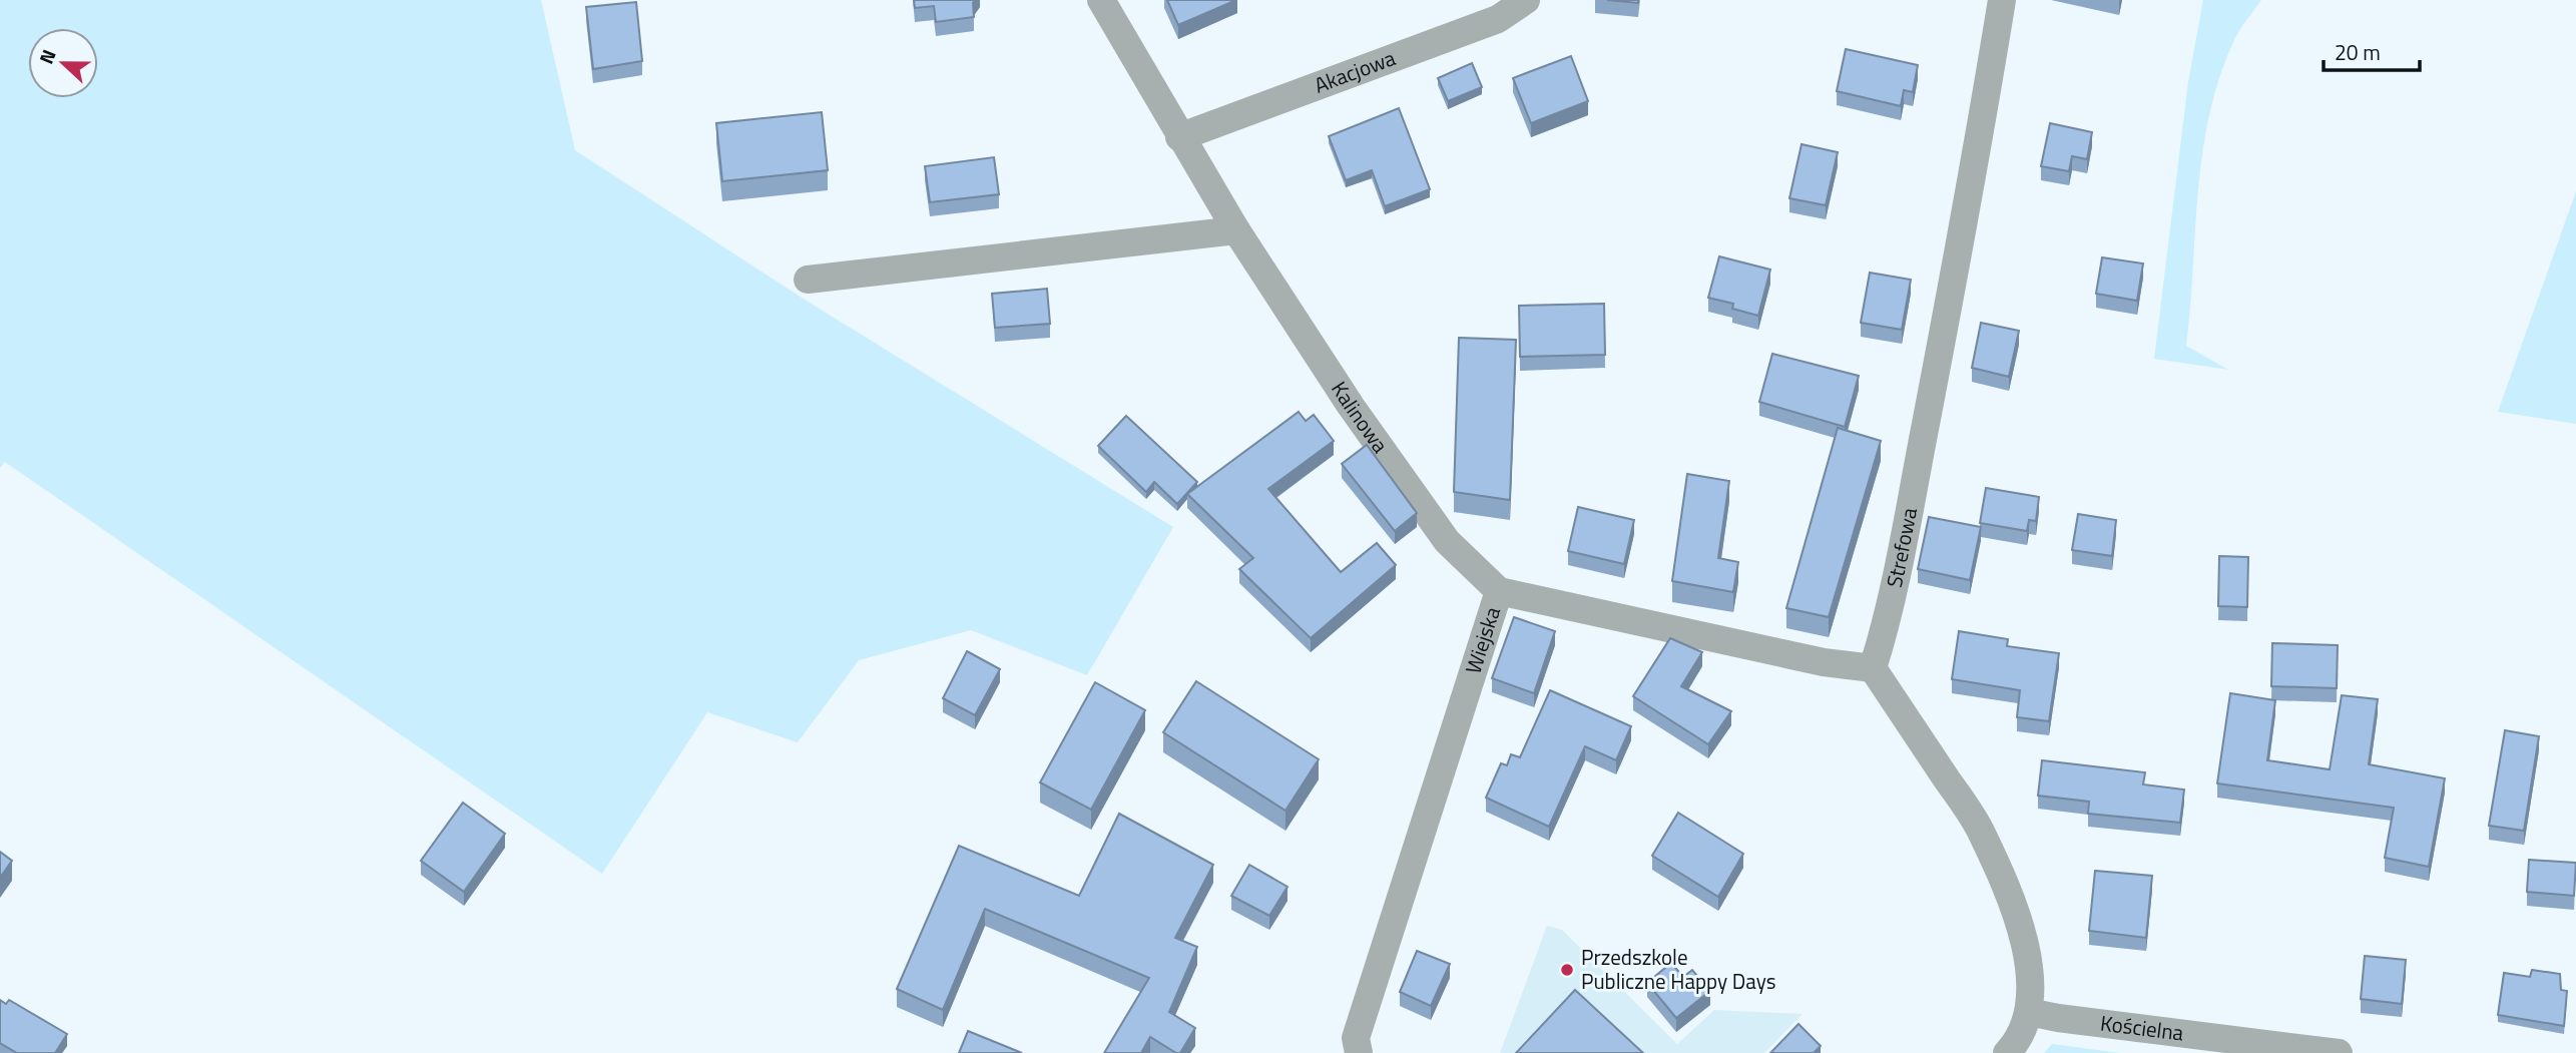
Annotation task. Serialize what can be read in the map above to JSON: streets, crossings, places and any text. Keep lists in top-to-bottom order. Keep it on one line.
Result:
{"streets":{"street":["Akacjowa","Kalinowa","Strefowa","Wiejska","Kościelna"]},"crossings":[["Akacjowa","Kalinowa"],["Kalinowa","Wiejska"],["Strefowa","Wiejska"]],"places":["Przedszkole Publiczne Happy Days"],"scale_bar":"20 m","north":"left"}
